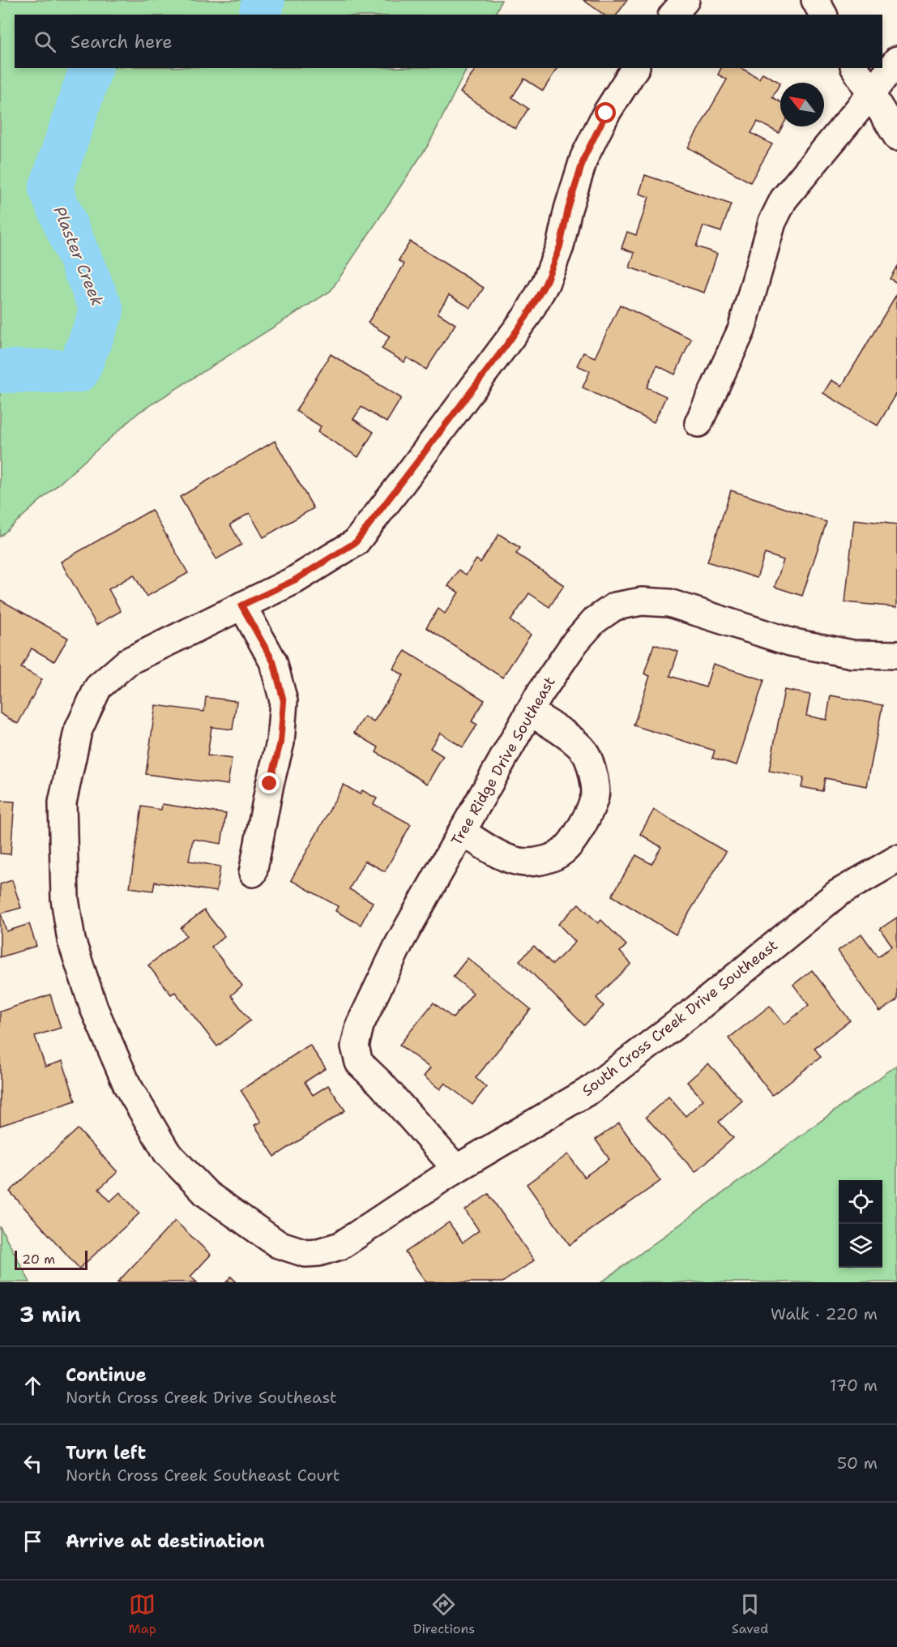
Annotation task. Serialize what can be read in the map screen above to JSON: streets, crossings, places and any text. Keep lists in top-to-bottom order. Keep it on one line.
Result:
{"streets":{"street":["Tree Ridge Drive Southeast","South Cross Creek Drive Southeast"]},"crossings":[["Tree Ridge Drive Southeast","South Cross Creek Drive Southeast"]],"water":["Plaster Creek"],"scale_bar":"20 m","north":"top left","page":{"search":"Search here","scale":"20 m","heading":["3 min","Walk · 220 m"],"list":[["Continue","North Cross Creek Drive Southeast","170 m"],["Turn left","North Cross Creek Southeast Court","50 m"],"Arrive at destination"],"nav":["Map","Directions","Saved"]}}
